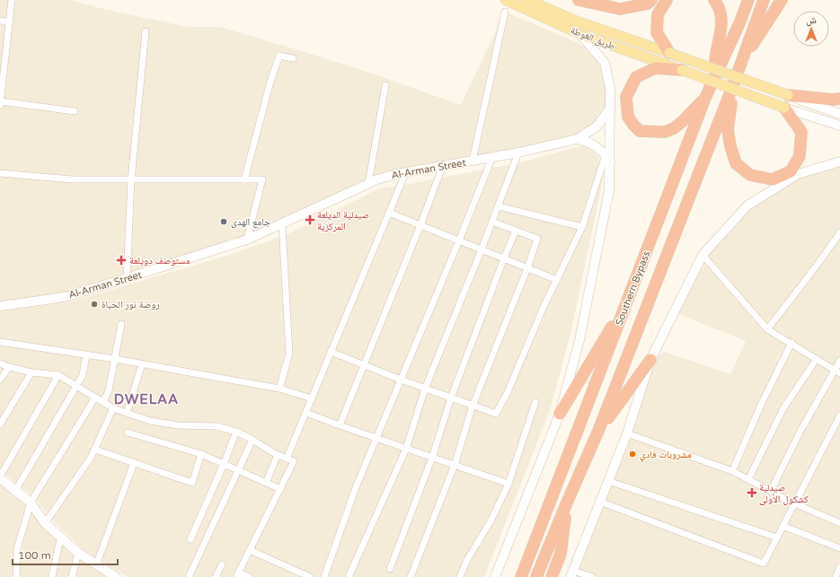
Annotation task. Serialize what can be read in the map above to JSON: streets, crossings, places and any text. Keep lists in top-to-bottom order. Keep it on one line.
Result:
{"streets":{"highway":["Southern Bypass"],"main road":["طريق الغوطة","Al-Arman Street"]},"crossings":[["طريق الغوطة","Southern Bypass"]],"districts":["DWELAA"],"places":{"health":["صيدلية الديلعة المركزية","مستوصف دويلعة","صيدلية كشكول الأولى"],"other":["جامع الهدى","روضة نور الحياة","مشروبات فادي"]},"scale_bar":"100 m","north":"top"}
